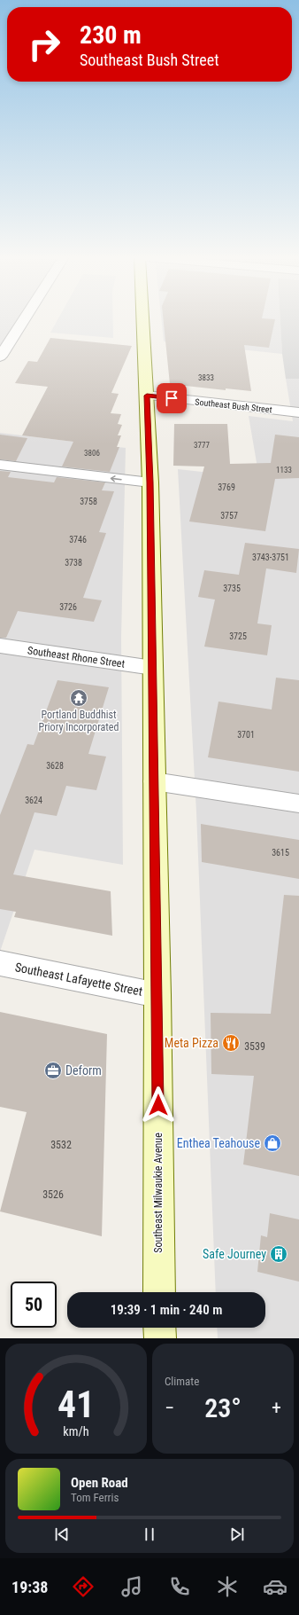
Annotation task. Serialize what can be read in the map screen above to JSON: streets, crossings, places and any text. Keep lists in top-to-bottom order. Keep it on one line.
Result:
{"streets":{"main road":["Southeast Milwaukie Avenue"],"street":["Southeast Bush Street","Southeast Rhone Street","Southeast Lafayette Street"]},"crossings":[["Southeast Bush Street","Southeast Milwaukie Avenue"],["Southeast Rhone Street","Southeast Milwaukie Avenue"],["Southeast Lafayette Street","Southeast Milwaukie Avenue"]],"places":{"temple":["Portland Buddhist Priory Incorporated"],"restaurant":["Meta Pizza"],"office":["Deform"],"shop":["Enthea Teahouse"],"building":["Safe Journey"]},"house_numbers":["3833","3777","3806","1133","3769","3758","3757","3746","3743-3751","3738","3735","3726","3725","3701","3628","3624","3615","3539","3532","3526"],"page":{"turn":["230 m","Southeast Bush Street"],"limit":"50","trip":"19:39 · 1 min · 240 m","tile":"Climate","heat":["−","23°","+"],"song":["Open Road","Tom Ferris"],"tabs":"19:38","gauge":["41","km/h"]}}
